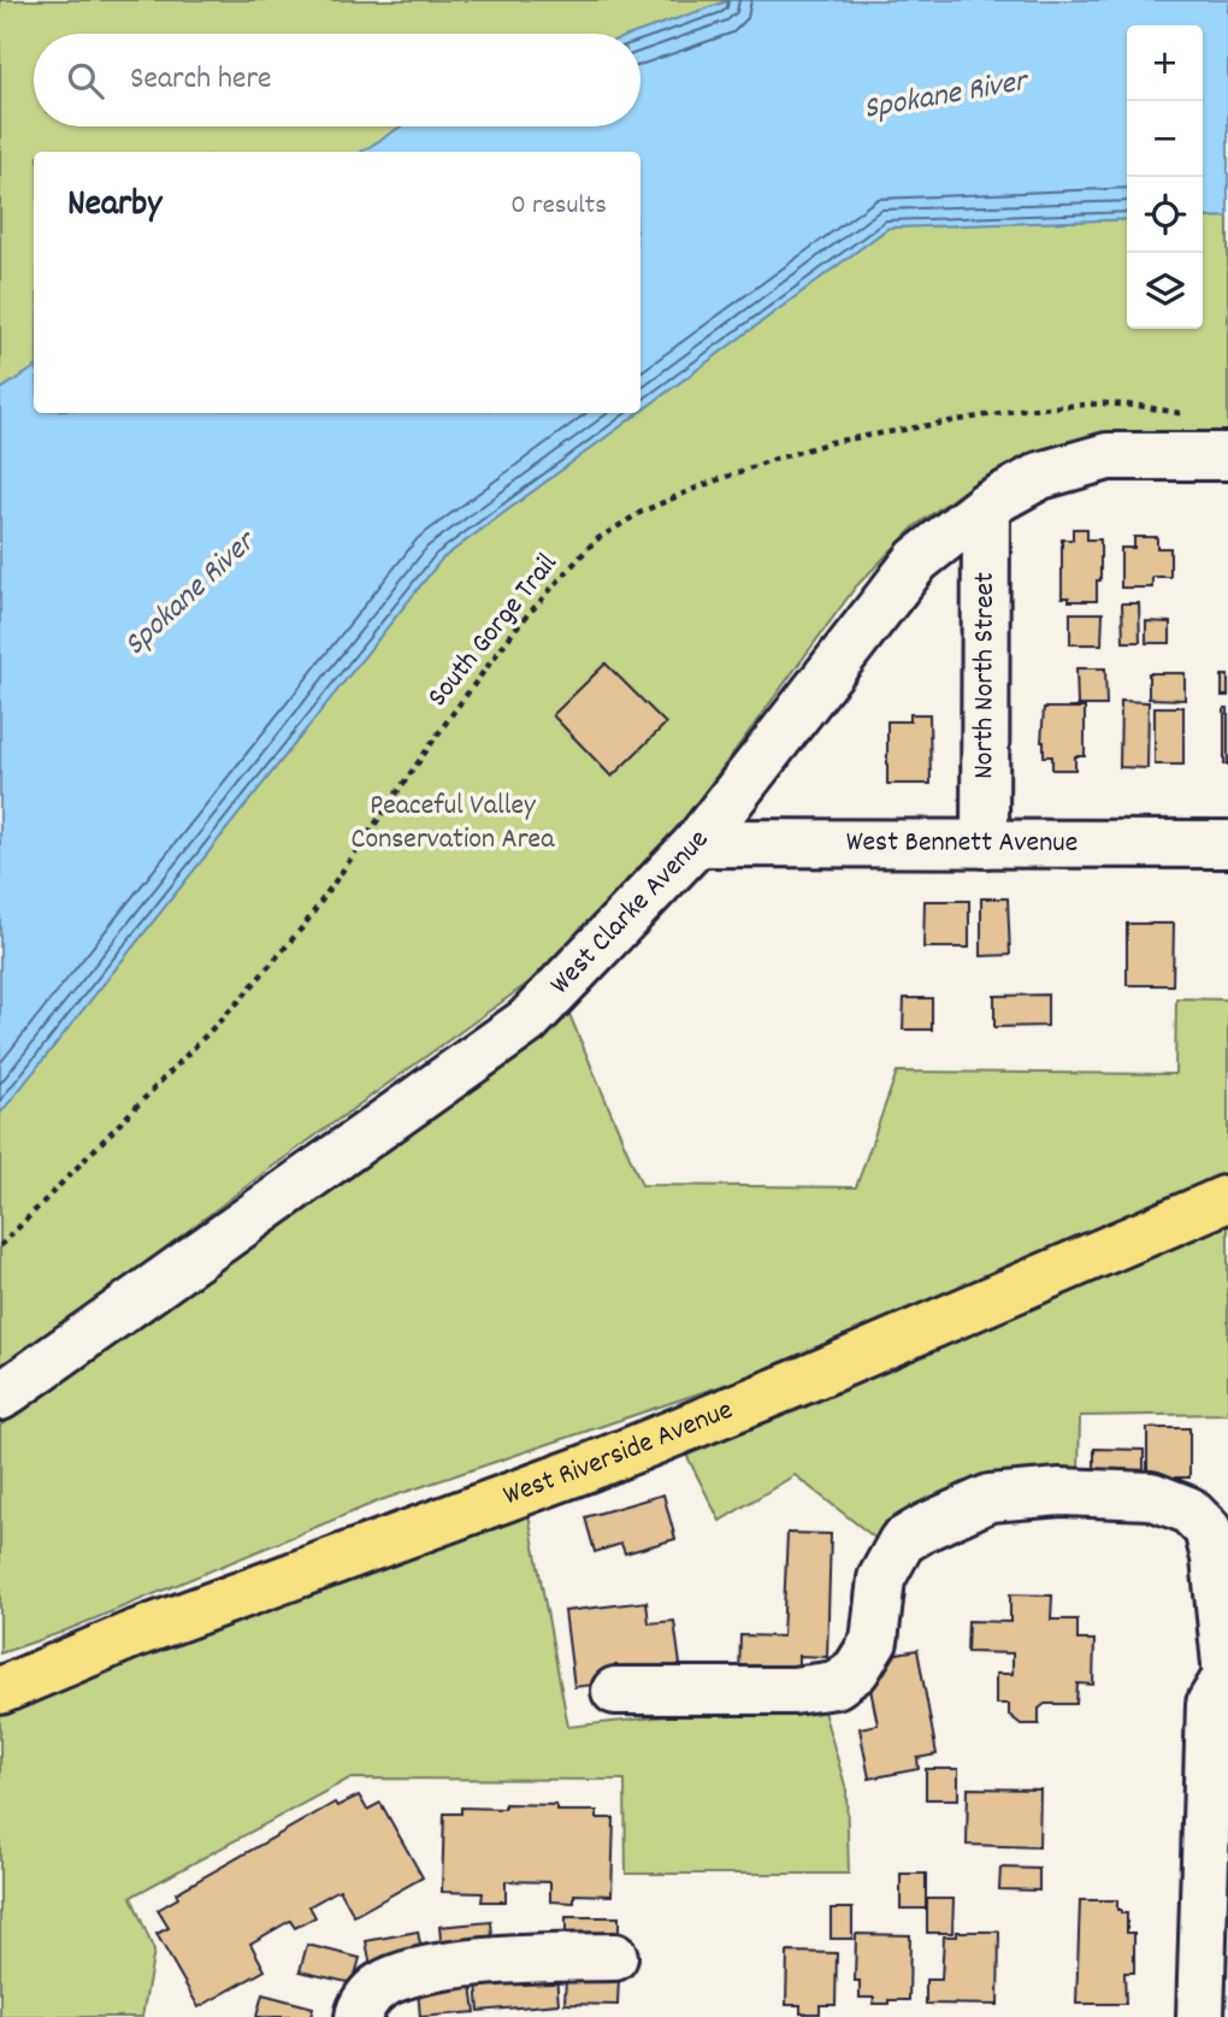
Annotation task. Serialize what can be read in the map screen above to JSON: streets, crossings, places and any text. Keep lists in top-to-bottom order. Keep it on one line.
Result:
{"streets":{"main road":["West Riverside Avenue"],"street":["North North Street","West Bennett Avenue","West Clarke Avenue"],"path":["South Gorge Trail"]},"crossings":[["North North Street","West Bennett Avenue"],["North North Street","West Clarke Avenue"],["West Bennett Avenue","West Clarke Avenue"]],"water":["Spokane River"],"parks":["Peaceful Valley Conservation Area"],"page":{"map_buttons":["+","−"],"search":"Search here","heading":["Nearby","0 results"]}}
